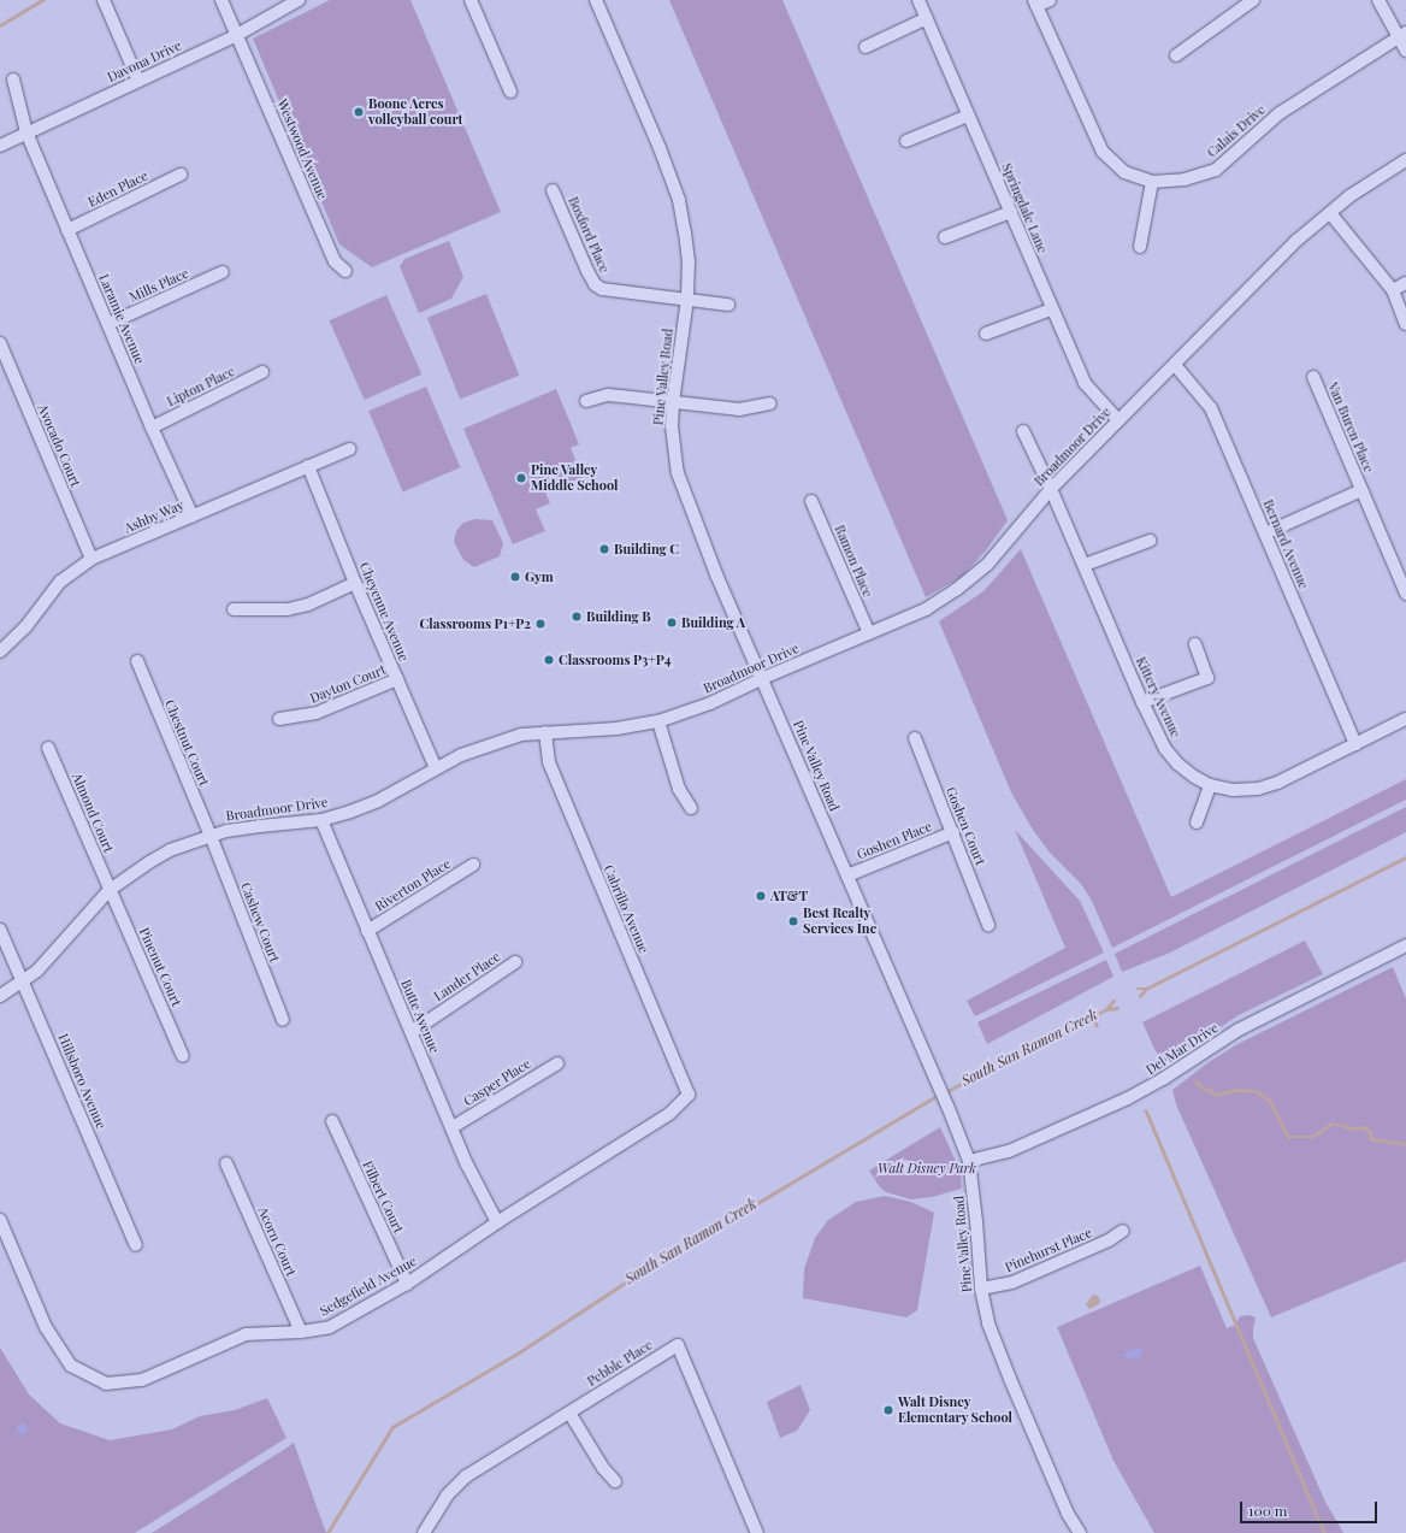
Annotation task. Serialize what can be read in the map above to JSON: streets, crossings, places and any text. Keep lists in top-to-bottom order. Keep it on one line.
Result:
{"streets":{"street":["Davona Drive","Calais Drive","Westwood Avenue","Eden Place","Springdale Lane","Boxford Place","Mills Place","Laramie Avenue","Pine Valley Road","Lipton Place","Van Buren Place","Avocado Court","Broadmoor Drive","Ashby Way","Bernard Avenue","Ramon Place","Cheyenne Avenue","Dayton Court","Kittery Avenue","Chestnut Court","Almond Court","Goshen Court","Goshen Place","Riverton Place","Cabrillo Avenue","Cashew Court","Pinenut Court","Lander Place","Butte Avenue","Del Mar Drive","Hillsboro Avenue","Casper Place","Filbert Court","Acorn Court","Pinehurst Place","Sedgefield Avenue","Pebble Place"]},"crossings":[["Davona Drive","Westwood Avenue"],["Davona Drive","Laramie Avenue"],["Eden Place","Laramie Avenue"],["Springdale Lane","Broadmoor Drive"],["Boxford Place","Pine Valley Road"],["Mills Place","Laramie Avenue"],["Laramie Avenue","Lipton Place"],["Laramie Avenue","Ashby Way"],["Pine Valley Road","Broadmoor Drive"],["Pine Valley Road","Goshen Place"],["Pine Valley Road","Del Mar Drive"],["Pine Valley Road","Pinehurst Place"],["Van Buren Place","Bernard Avenue"],["Avocado Court","Ashby Way"],["Broadmoor Drive","Bernard Avenue"],["Broadmoor Drive","Ramon Place"],["Broadmoor Drive","Cheyenne Avenue"],["Broadmoor Drive","Kittery Avenue"],["Broadmoor Drive","Chestnut Court"],["Broadmoor Drive","Almond Court"],["Broadmoor Drive","Cabrillo Avenue"],["Broadmoor Drive","Cashew Court"],["Broadmoor Drive","Pinenut Court"],["Broadmoor Drive","Butte Avenue"],["Broadmoor Drive","Hillsboro Avenue"],["Ashby Way","Cheyenne Avenue"],["Bernard Avenue","Kittery Avenue"],["Cheyenne Avenue","Dayton Court"],["Chestnut Court","Cashew Court"],["Almond Court","Pinenut Court"],["Goshen Court","Goshen Place"],["Riverton Place","Butte Avenue"],["Cabrillo Avenue","Sedgefield Avenue"],["Lander Place","Butte Avenue"],["Butte Avenue","Casper Place"],["Butte Avenue","Sedgefield Avenue"],["Filbert Court","Sedgefield Avenue"],["Acorn Court","Sedgefield Avenue"]],"water":["South San Ramon Creek"],"parks":["Walt Disney Park"],"places":["Boone Acres volleyball court","Pine Valley Middle School","Building C","Gym","Building B","Building A","Classrooms P1+P2","Classrooms P3+P4","AT&T","Best Realty Services Inc","Walt Disney Elementary School"],"scale_bar":"100 m"}
